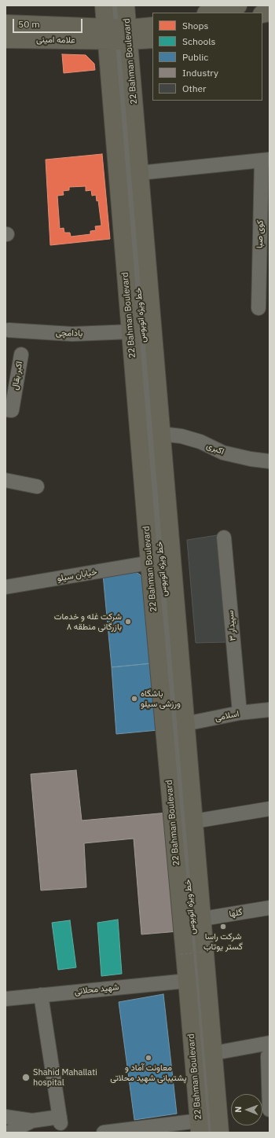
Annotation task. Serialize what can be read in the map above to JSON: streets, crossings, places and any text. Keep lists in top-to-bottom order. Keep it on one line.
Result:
{"streets":{"main road":["علامه امینی","22 Bahman Boulevard"],"street":["کوی صبا","خط ویژه اتوبوس","بادامچی","اکبر بقال","اکبری","خیابان سیلو","سپیدار ۳","اسلامی","گلها","شهید محلاتی"]},"crossings":[["علامه امینی","22 Bahman Boulevard"],["علامه امینی","خط ویژه اتوبوس"],["22 Bahman Boulevard","کوی صبا"],["22 Bahman Boulevard","خط ویژه اتوبوس"],["22 Bahman Boulevard","بادامچی"],["22 Bahman Boulevard","اکبری"],["22 Bahman Boulevard","خیابان سیلو"],["22 Bahman Boulevard","اسلامی"],["22 Bahman Boulevard","گلها"],["22 Bahman Boulevard","شهید محلاتی"],["خط ویژه اتوبوس","خیابان سیلو"],["سپیدار ۳","اسلامی"]],"places":["شرکت غله و خدمات بازرگانی منطقه ۸","باشگاه ورزشی سیلو","شرکت راسا گستر یوتاب","معاونت آماد و پشتیبانی شهید محلاتی","Shahid Mahallati hospital"],"legend":["Shops","Schools","Public","Industry","Other"],"scale_bar":"50 m","north":"left"}
